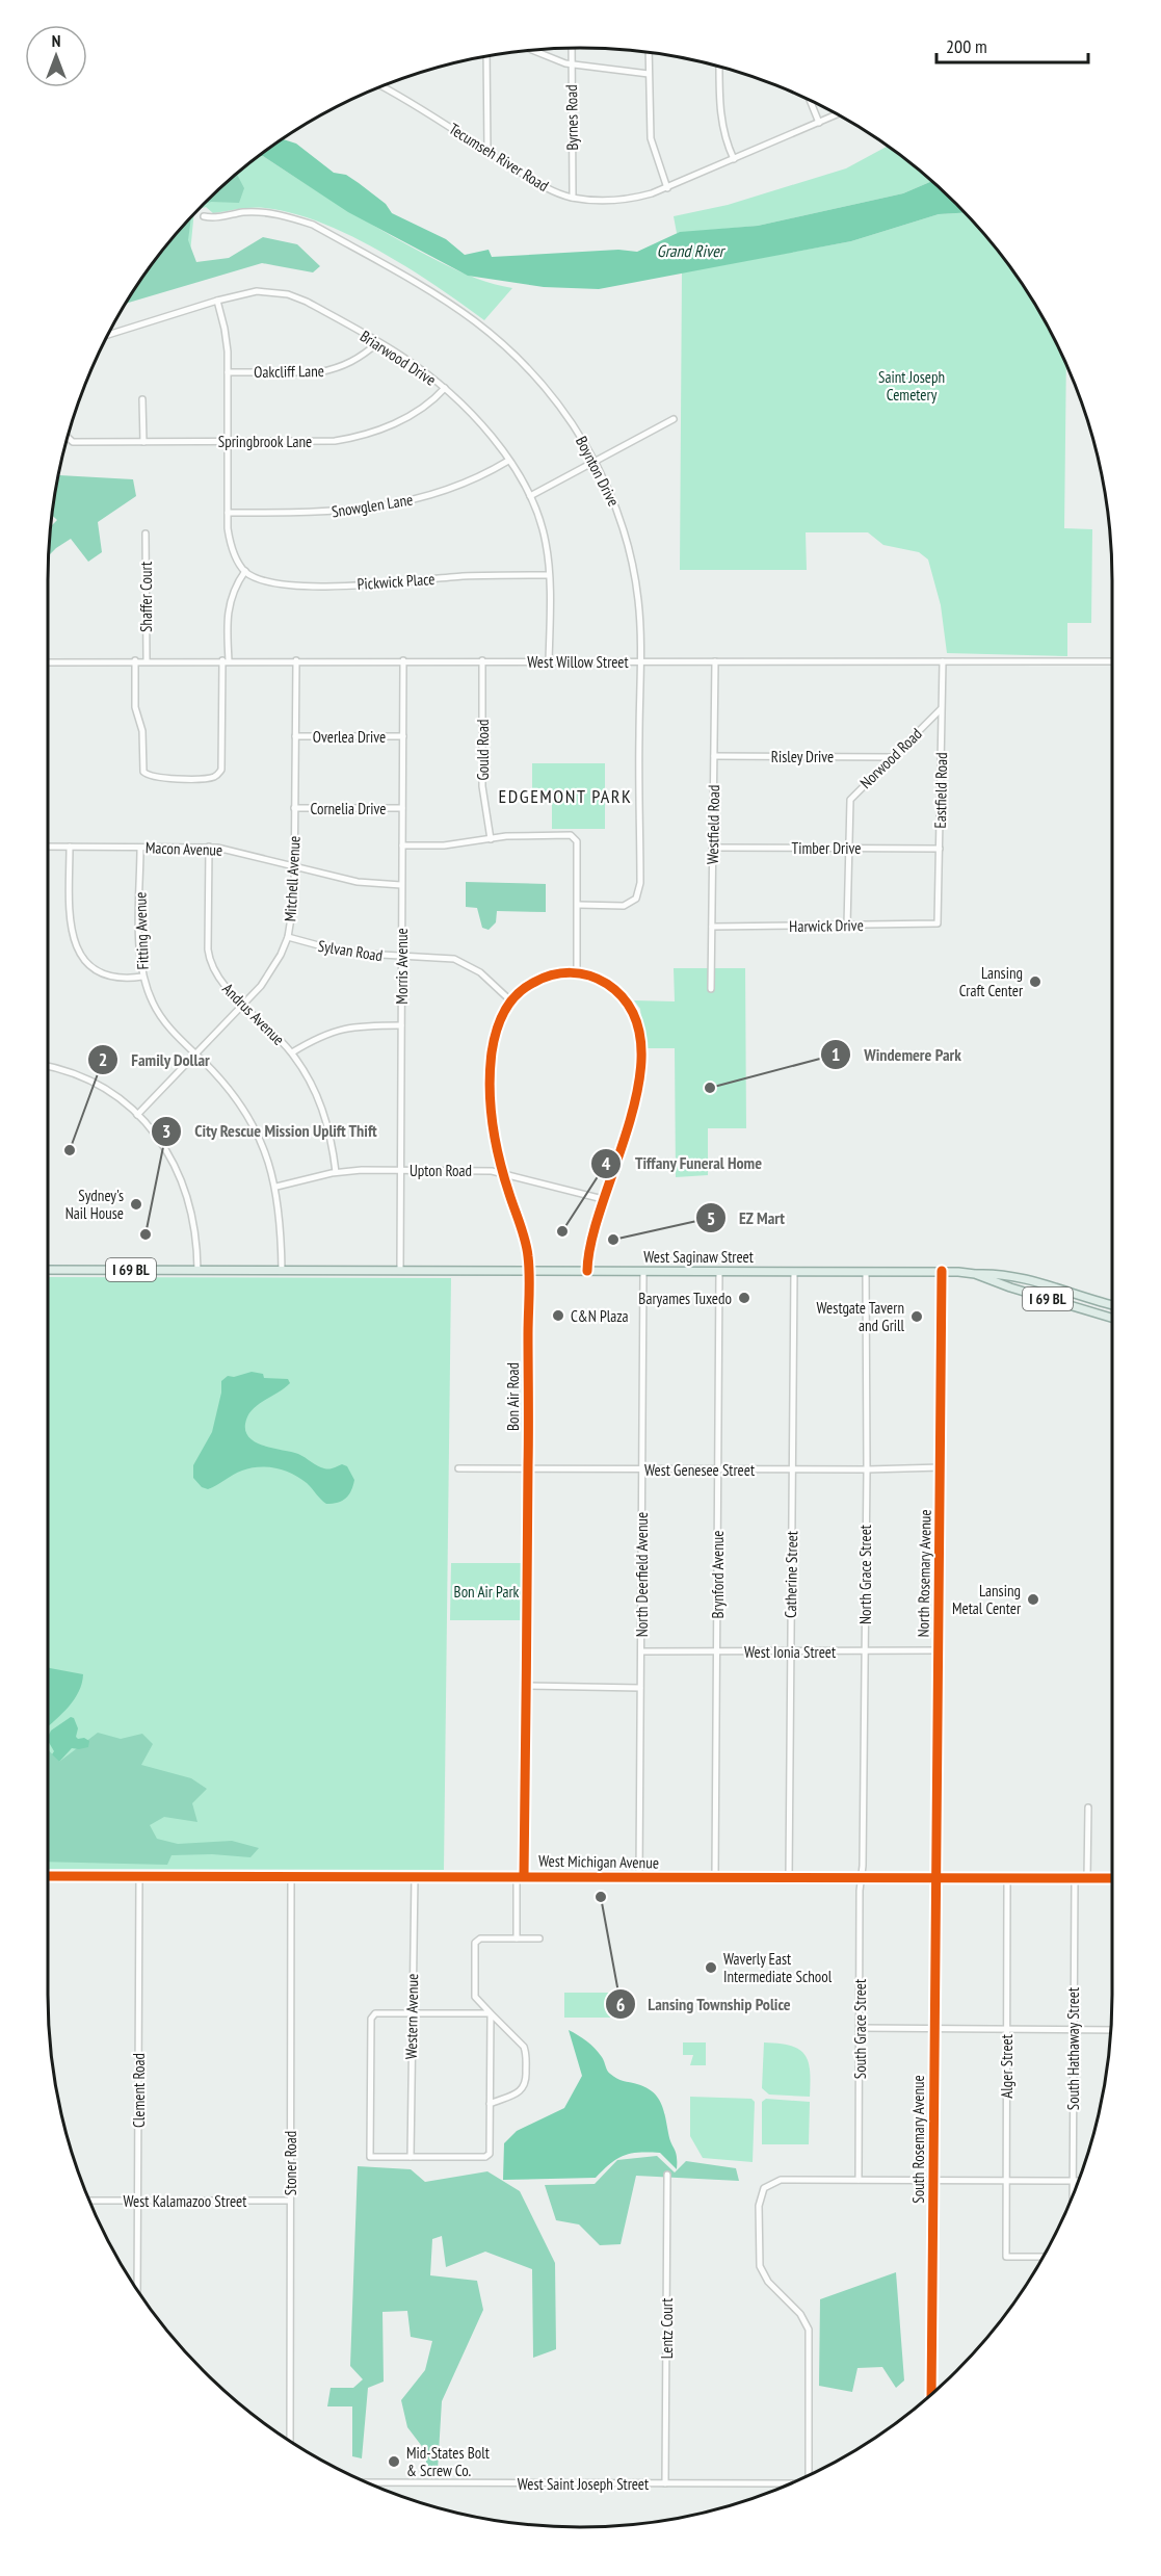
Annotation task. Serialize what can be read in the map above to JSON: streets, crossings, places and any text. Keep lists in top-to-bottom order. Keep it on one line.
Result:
{"streets":{"main road":["West Saginaw Street","I 69 BL"],"street":["Byrnes Road","Tecumseh River Road","Briarwood Drive","Oakcliff Lane","Springbrook Lane","Boynton Drive","Snowglen Lane","Pickwick Place","Shaffer Court","West Willow Street","Overlea Drive","Gould Road","Risley Drive","Norwood Road","Eastfield Road","Cornelia Drive","Westfield Road","Timber Drive","Macon Avenue","Mitchell Avenue","Harwick Drive","Fitting Avenue","Sylvan Road","Morris Avenue","Andrus Avenue","Upton Road","Bon Air Road","West Genesee Street","North Rosemary Avenue","North Deerfield Avenue","Brynford Avenue","Catherine Street","North Grace Street","West Ionia Street","West Michigan Avenue","Western Avenue","South Grace Street","South Hathaway Street","Alger Street","Clement Road","South Rosemary Avenue","Stoner Road","West Kalamazoo Street","Lentz Court","West Saint Joseph Street"]},"crossings":[["Byrnes Road","Tecumseh River Road"],["Briarwood Drive","Oakcliff Lane"],["Briarwood Drive","Springbrook Lane"],["Briarwood Drive","Snowglen Lane"],["Briarwood Drive","Pickwick Place"],["Briarwood Drive","West Willow Street"],["Boynton Drive","West Willow Street"],["Shaffer Court","West Willow Street"],["West Willow Street","Gould Road"],["West Willow Street","Eastfield Road"],["West Willow Street","Westfield Road"],["West Willow Street","Mitchell Avenue"],["West Willow Street","Morris Avenue"],["Overlea Drive","Mitchell Avenue"],["Overlea Drive","Morris Avenue"],["Risley Drive","Norwood Road"],["Risley Drive","Westfield Road"],["Norwood Road","Eastfield Road"],["Norwood Road","Timber Drive"],["Norwood Road","Harwick Drive"],["Eastfield Road","Timber Drive"],["Eastfield Road","Harwick Drive"],["Cornelia Drive","Mitchell Avenue"],["Cornelia Drive","Morris Avenue"],["Westfield Road","Timber Drive"],["Westfield Road","Harwick Drive"],["Macon Avenue","Mitchell Avenue"],["Macon Avenue","Fitting Avenue"],["Macon Avenue","Morris Avenue"],["Macon Avenue","Andrus Avenue"],["Mitchell Avenue","Fitting Avenue"],["Mitchell Avenue","Sylvan Road"],["Mitchell Avenue","Andrus Avenue"],["Fitting Avenue","Upton Road"],["Fitting Avenue","West Saginaw Street"],["Sylvan Road","Morris Avenue"],["Sylvan Road","Upton Road"],["Sylvan Road","Bon Air Road"],["Morris Avenue","Upton Road"],["Morris Avenue","West Saginaw Street"],["Andrus Avenue","Upton Road"],["Upton Road","Bon Air Road"],["West Saginaw Street","I 69 BL"],["West Saginaw Street","Bon Air Road"],["West Saginaw Street","North Rosemary Avenue"],["West Saginaw Street","North Deerfield Avenue"],["West Saginaw Street","Brynford Avenue"],["West Saginaw Street","Catherine Street"],["West Saginaw Street","North Grace Street"],["Bon Air Road","West Genesee Street"],["Bon Air Road","West Michigan Avenue"],["West Genesee Street","North Rosemary Avenue"],["West Genesee Street","North Deerfield Avenue"],["West Genesee Street","Brynford Avenue"],["West Genesee Street","Catherine Street"],["West Genesee Street","North Grace Street"],["North Rosemary Avenue","West Ionia Street"],["North Rosemary Avenue","West Michigan Avenue"],["North Rosemary Avenue","South Rosemary Avenue"],["North Deerfield Avenue","West Ionia Street"],["North Deerfield Avenue","West Michigan Avenue"],["Brynford Avenue","West Ionia Street"],["Brynford Avenue","West Michigan Avenue"],["Catherine Street","West Ionia Street"],["Catherine Street","West Michigan Avenue"],["North Grace Street","West Ionia Street"],["North Grace Street","West Michigan Avenue"],["North Grace Street","South Grace Street"],["West Michigan Avenue","Western Avenue"],["West Michigan Avenue","South Grace Street"],["West Michigan Avenue","South Hathaway Street"],["West Michigan Avenue","Alger Street"],["West Michigan Avenue","Clement Road"],["West Michigan Avenue","South Rosemary Avenue"],["West Michigan Avenue","Stoner Road"],["Clement Road","West Kalamazoo Street"],["Stoner Road","West Kalamazoo Street"],["Lentz Court","West Saint Joseph Street"]],"districts":["EDGEMONT PARK"],"water":["Grand River"],"parks":["Saint Joseph Cemetery","Bon Air Park"],"places":["Lansing Craft Center","Windemere Park","Family Dollar","Sydney's Nail House","Tiffany Funeral Home","City Rescue Mission Uplift Thift","EZ Mart","Baryames Tuxedo","C&N Plaza","Westgate Tavern and Grill","Lansing Metal Center","Lansing Township Police","Waverly East Intermediate School","Mid-States Bolt & Screw Co."],"scale_bar":"200 m","north":"top"}
